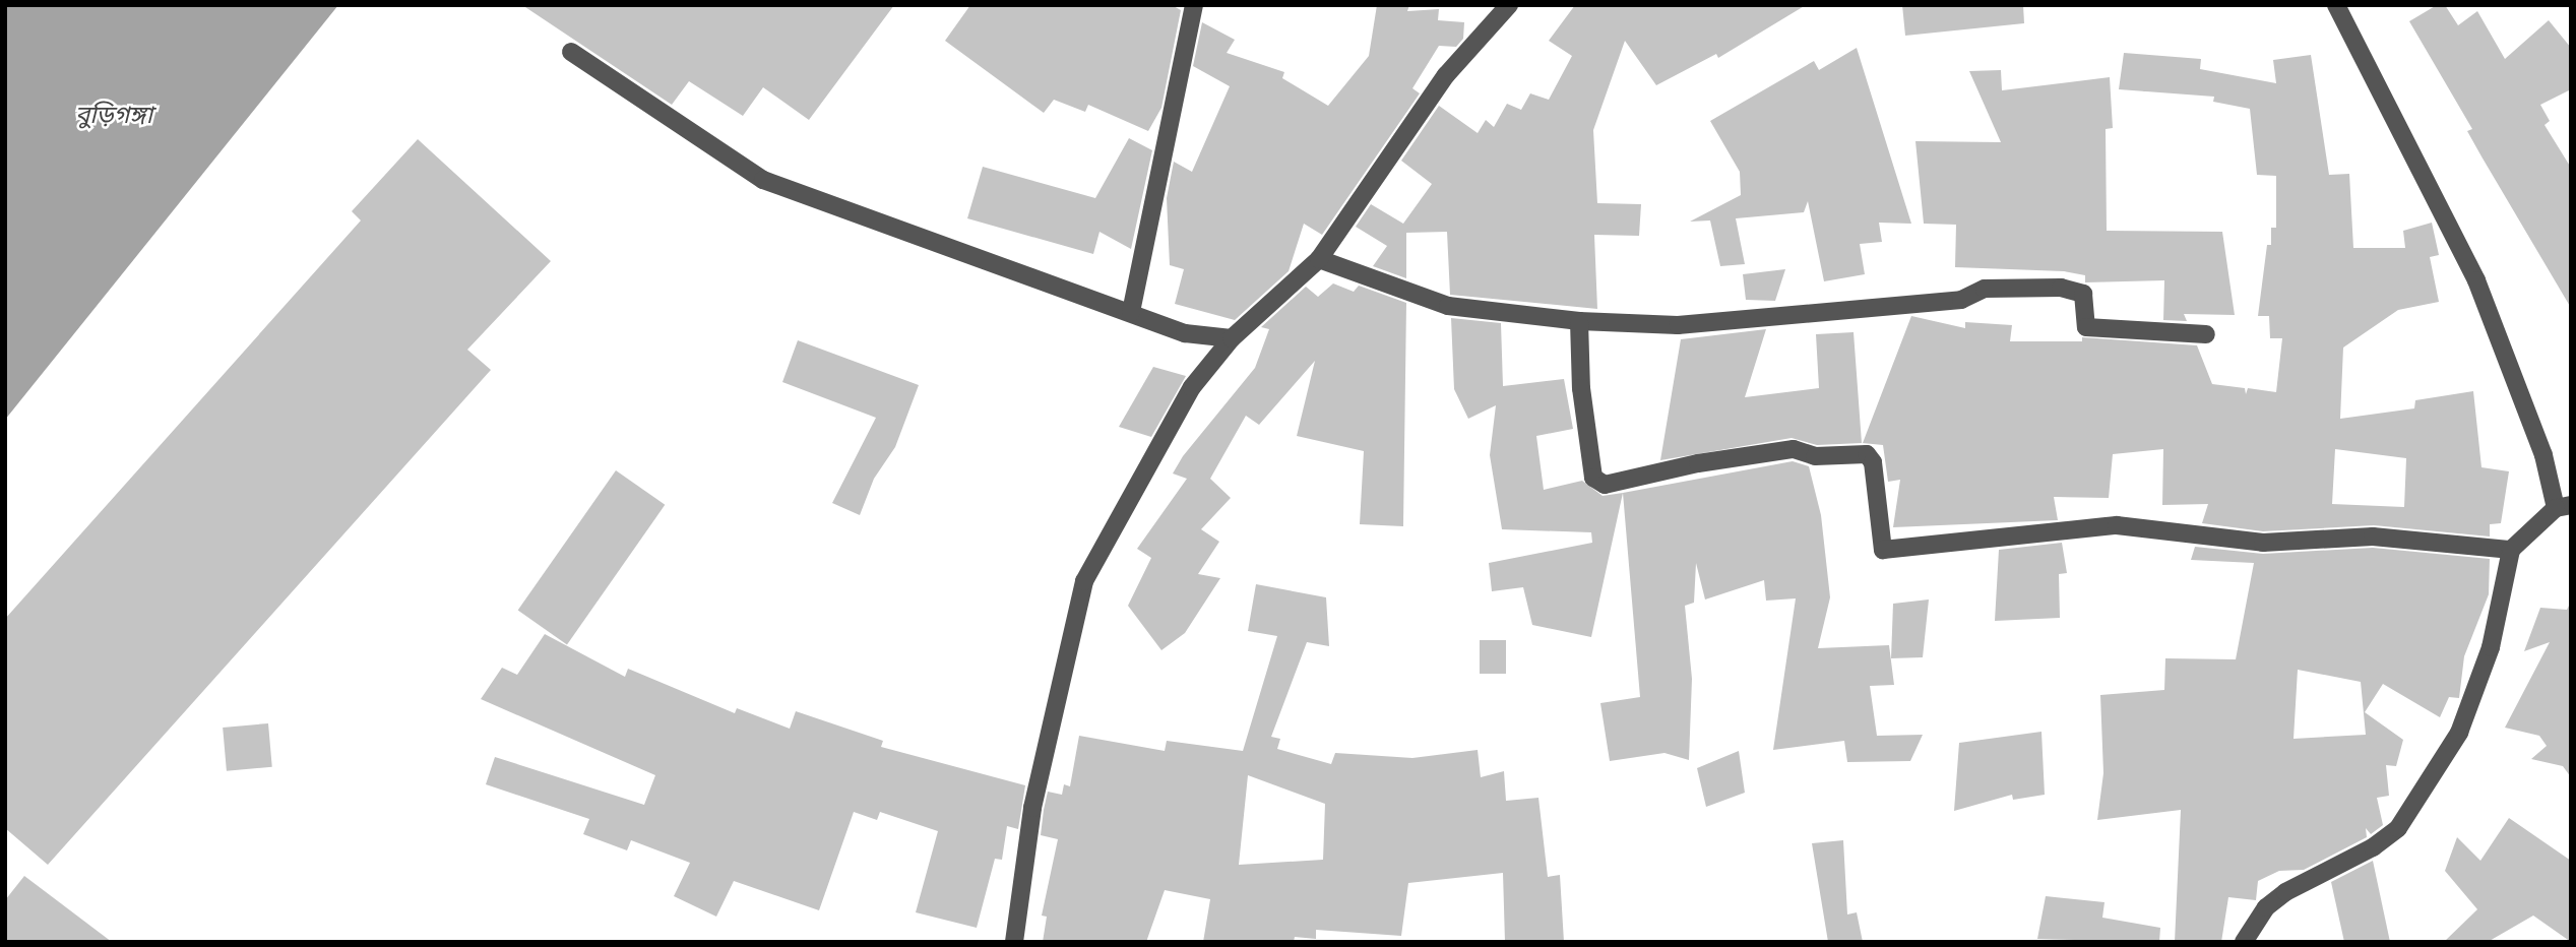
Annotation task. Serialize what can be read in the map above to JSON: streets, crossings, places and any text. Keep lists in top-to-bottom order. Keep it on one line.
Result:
{"water":["বুড়িগঙ্গা"]}
